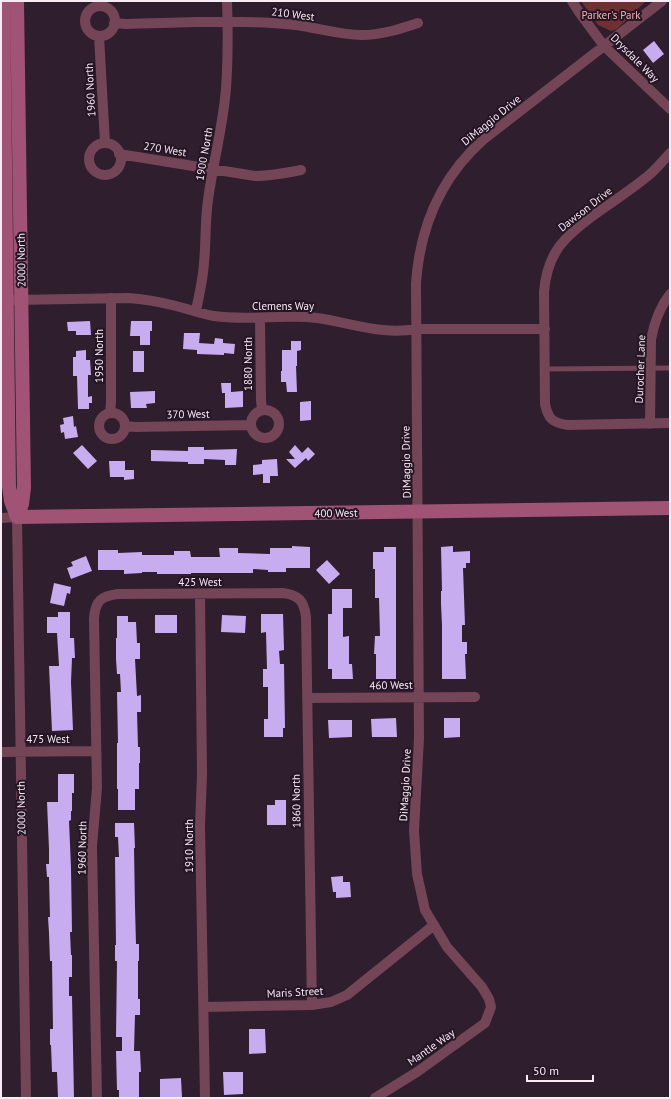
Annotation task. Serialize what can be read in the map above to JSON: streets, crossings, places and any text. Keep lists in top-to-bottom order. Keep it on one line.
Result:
{"streets":{"street":["210 West","Drysdale Way","1960 North","DiMaggio Drive","270 West","1900 North","Dawson Drive","2000 North","Clemens Way","1950 North","1880 North","Durocher Lane","370 West","400 West","425 West","460 West","475 West","1860 North","1910 North","Maris Street","Mantle Way"]},"crossings":[["210 West","1960 North"],["210 West","1900 North"],["Drysdale Way","DiMaggio Drive"],["1960 North","270 West"],["1960 North","425 West"],["1960 North","475 West"],["DiMaggio Drive","Clemens Way"],["DiMaggio Drive","400 West"],["DiMaggio Drive","460 West"],["DiMaggio Drive","Maris Street"],["DiMaggio Drive","Mantle Way"],["270 West","1900 North"],["1900 North","Clemens Way"],["Dawson Drive","Clemens Way"],["Dawson Drive","Durocher Lane"],["2000 North","Clemens Way"],["2000 North","400 West"],["2000 North","475 West"],["Clemens Way","1950 North"],["Clemens Way","1880 North"],["1950 North","370 West"],["1880 North","370 West"],["425 West","1860 North"],["425 West","1910 North"],["460 West","1860 North"],["1860 North","Maris Street"],["1910 North","Maris Street"]],"parks":["Parker's Park"],"scale_bar":"50 m"}
